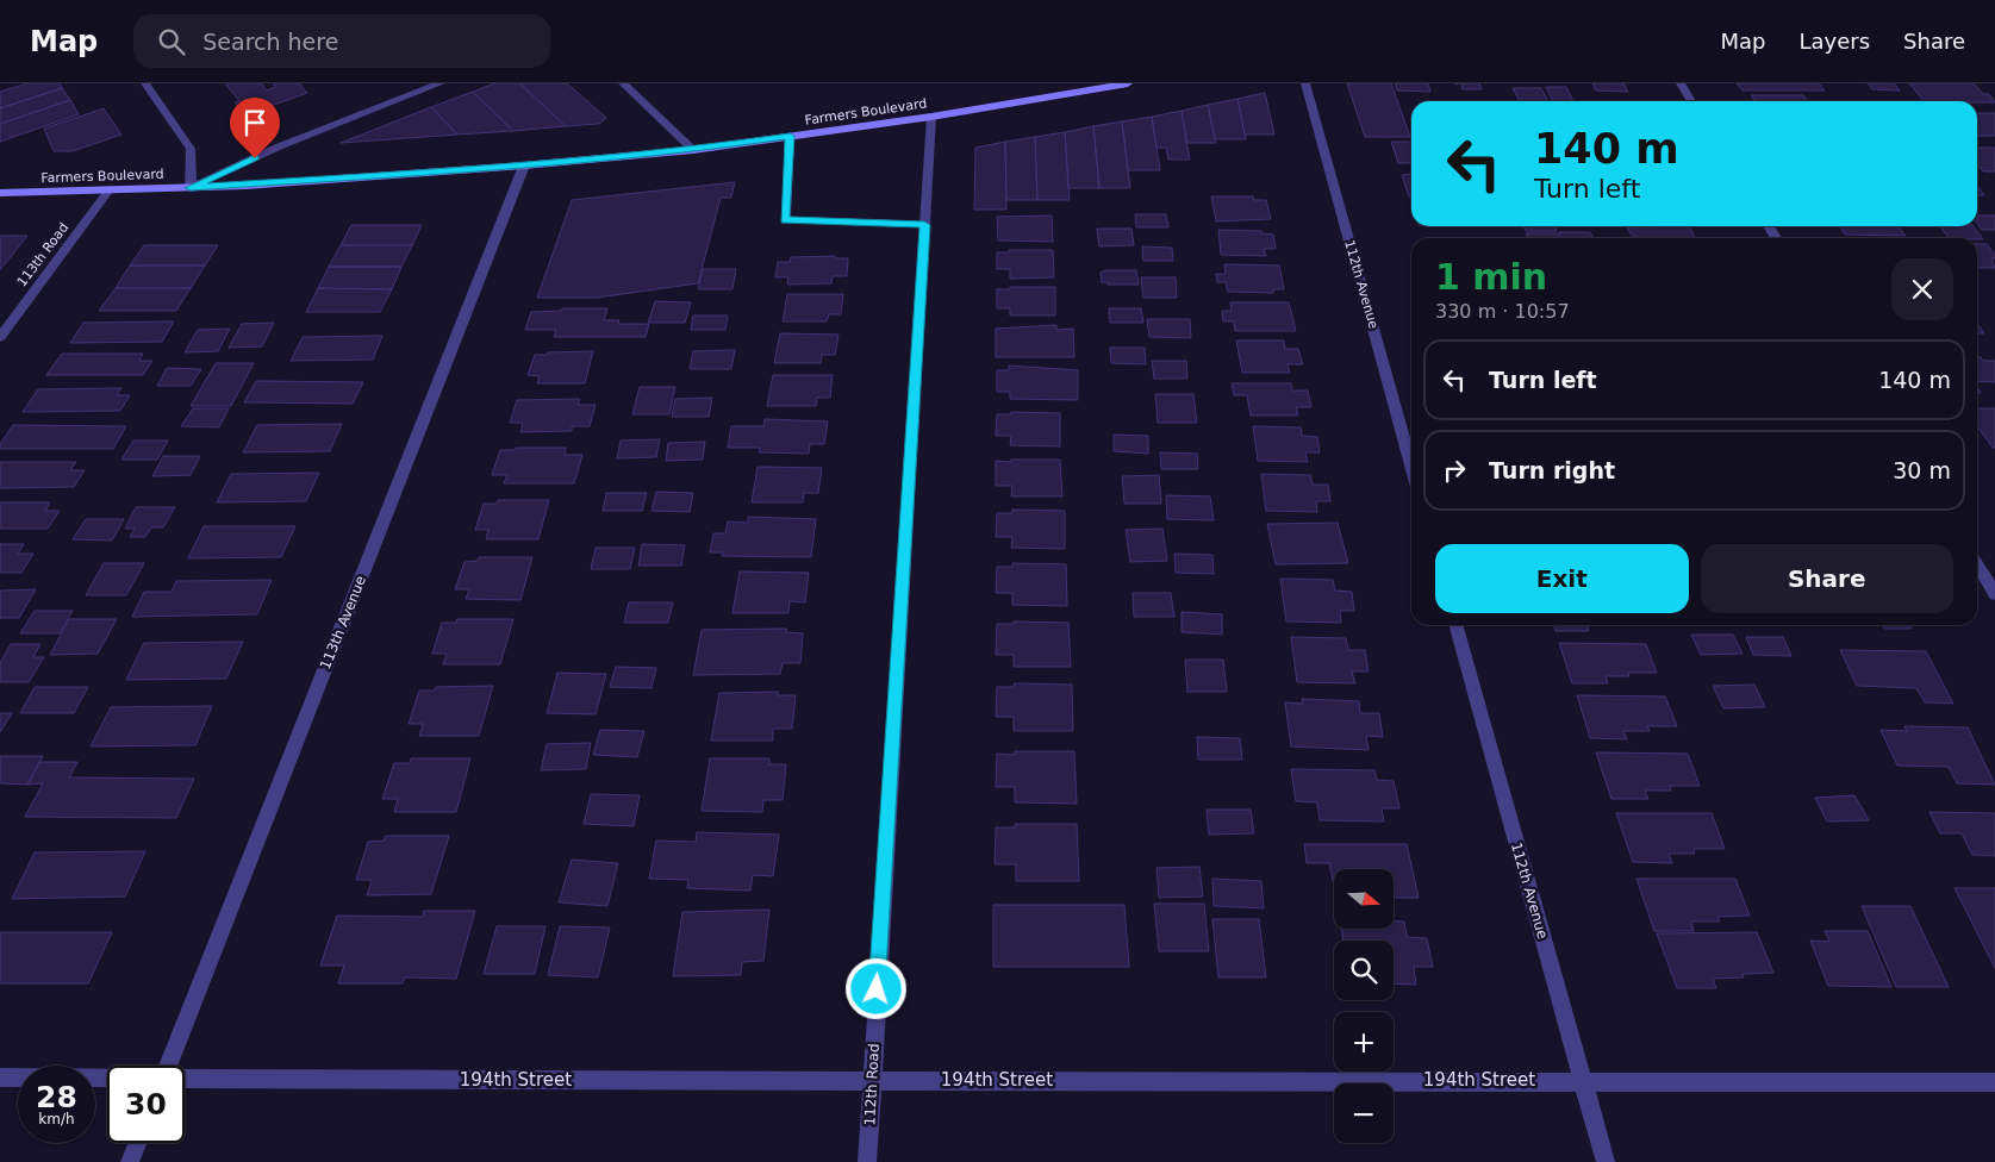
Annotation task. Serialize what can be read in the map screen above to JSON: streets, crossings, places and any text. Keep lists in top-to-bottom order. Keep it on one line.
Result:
{"streets":{"main road":["Farmers Boulevard"],"street":["113th Road","112th Avenue","113th Avenue","194th Street","112th Road"]},"crossings":[["Farmers Boulevard","113th Road"],["Farmers Boulevard","113th Avenue"],["Farmers Boulevard","112th Road"],["112th Avenue","194th Street"],["194th Street","112th Road"]],"north":"right","page":{"header":"Map","search":"Search here","nav":["Map","Layers","Share"],"turn":["140 m","Turn left"],"heading":["1 min","330 m · 10:57"],"list":[{"name":"Turn left","value":"140 m"},{"name":"Turn right","value":"30 m"}],"buttons":["Exit","Share"],"map_buttons":["+","−"],"speed":"28 km/h","limit":"30"}}
